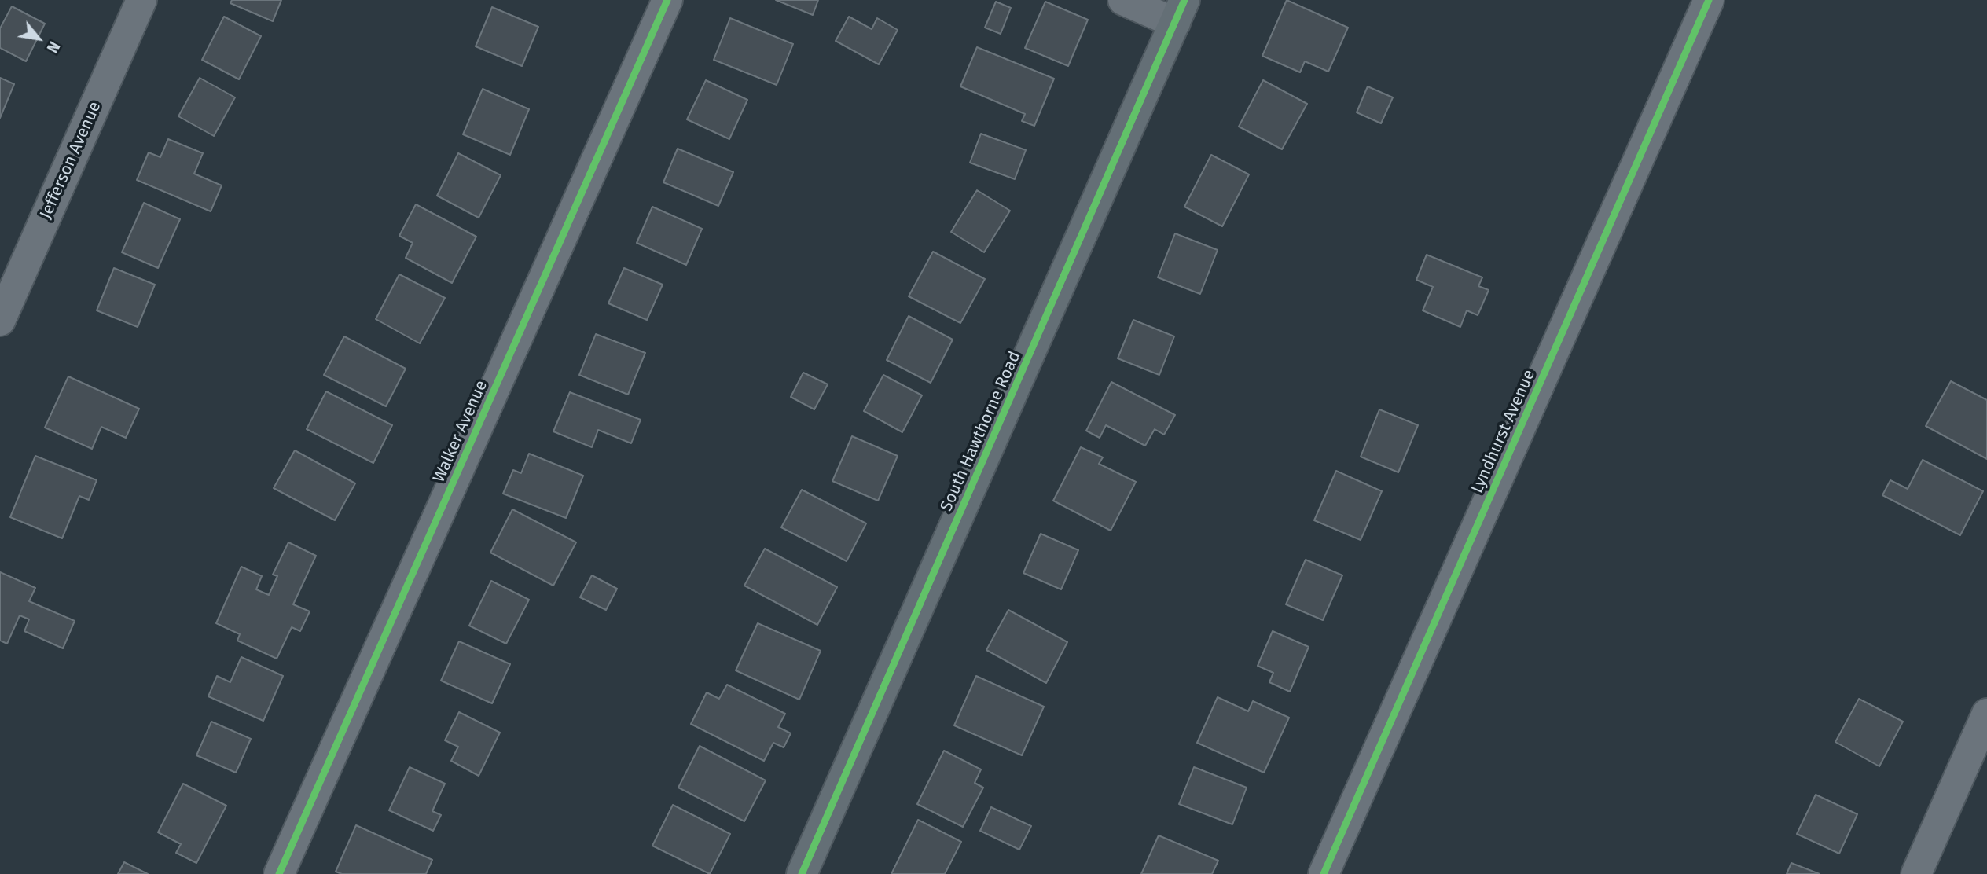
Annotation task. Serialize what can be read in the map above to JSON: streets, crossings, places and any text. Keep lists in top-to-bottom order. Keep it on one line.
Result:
{"streets":{"main road":["South Hawthorne Road"],"street":["Jefferson Avenue","Walker Avenue","Lyndhurst Avenue"]},"north":"bottom right"}
